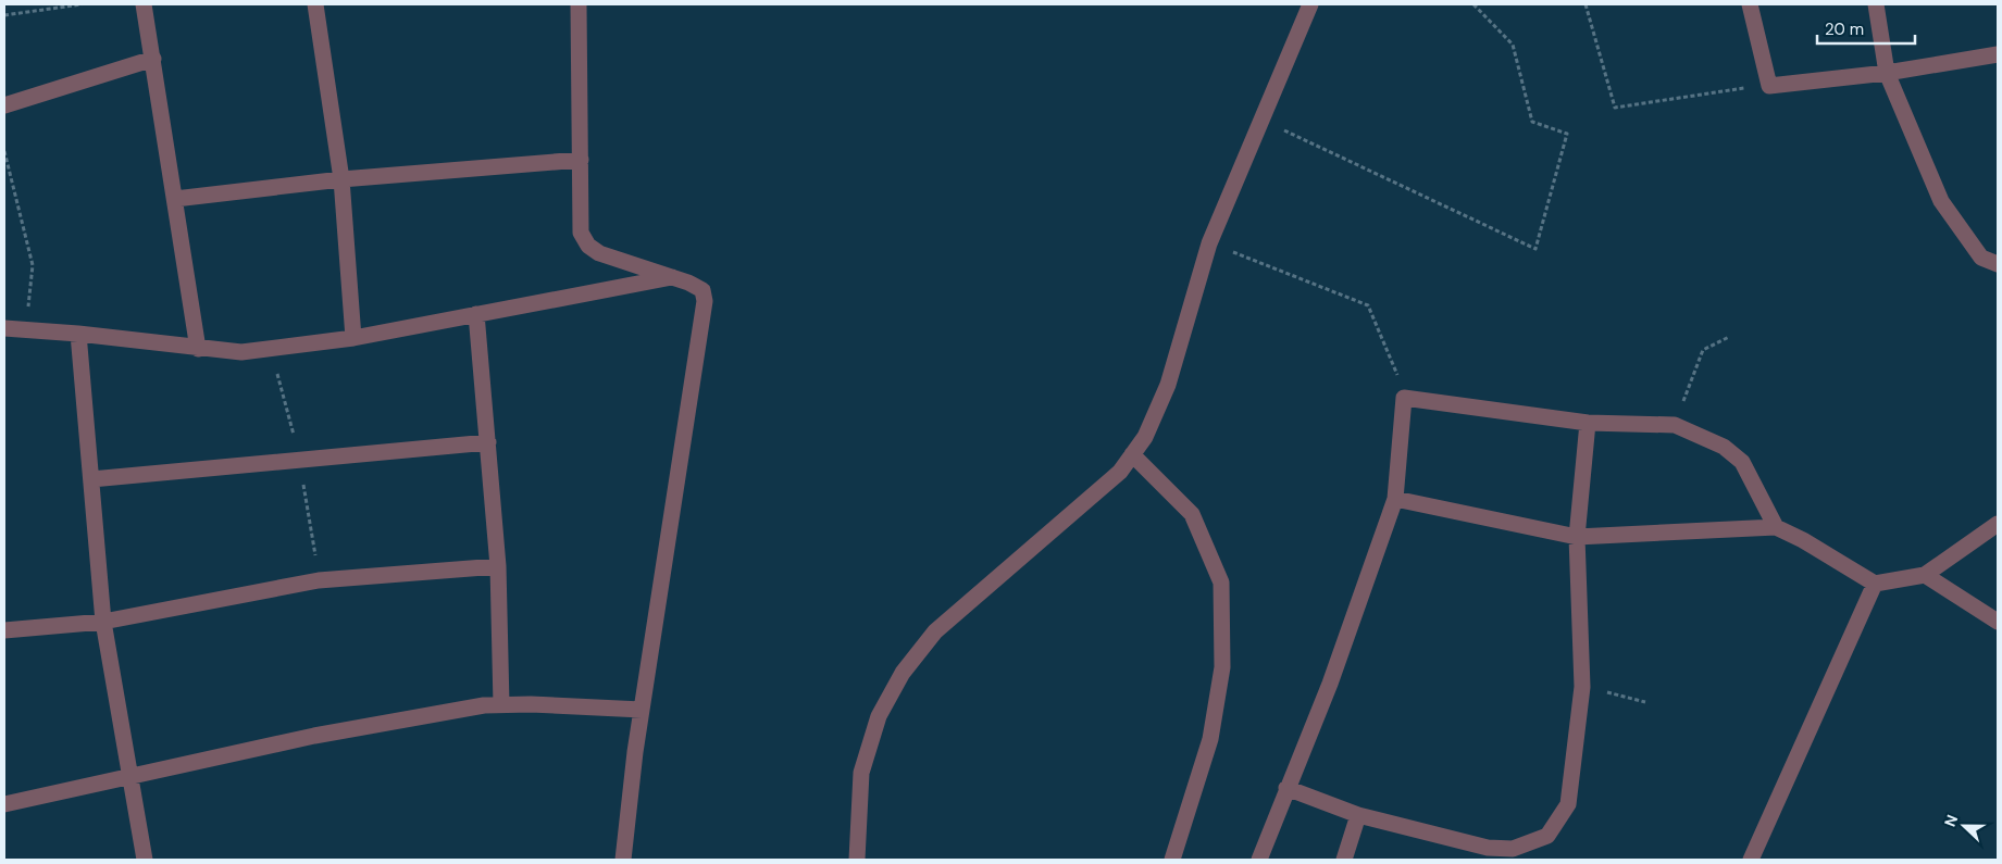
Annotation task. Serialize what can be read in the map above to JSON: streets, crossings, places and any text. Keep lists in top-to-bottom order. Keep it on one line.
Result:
{"scale_bar":"20 m","north":"left"}
